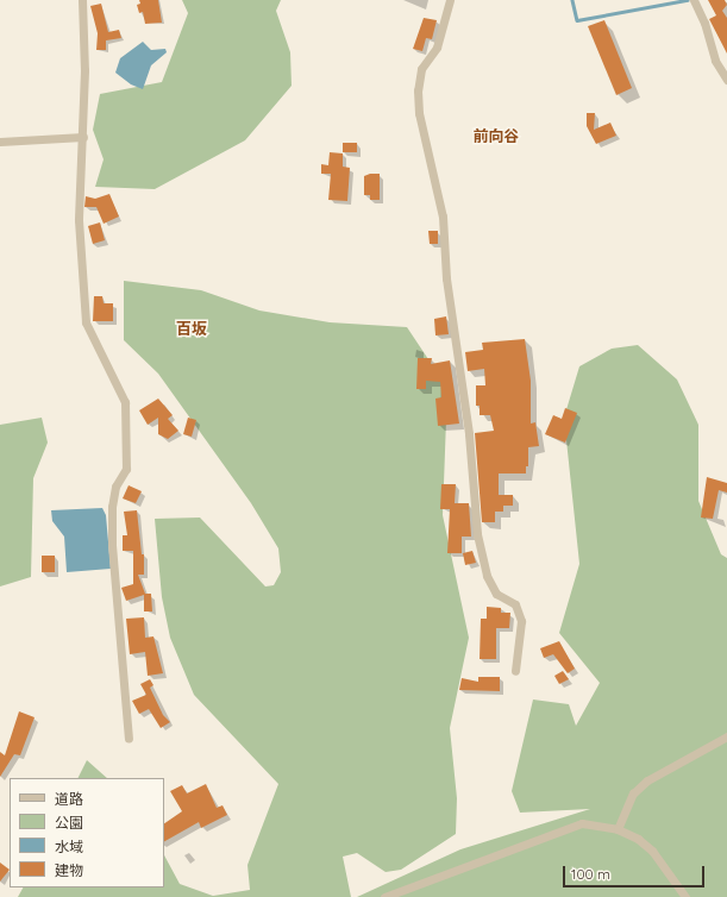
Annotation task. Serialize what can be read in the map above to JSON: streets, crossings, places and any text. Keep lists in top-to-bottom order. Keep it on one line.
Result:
{"districts":["前向谷","百坂"],"legend":["道路","公園","水域","建物"],"scale_bar":"100 m"}
